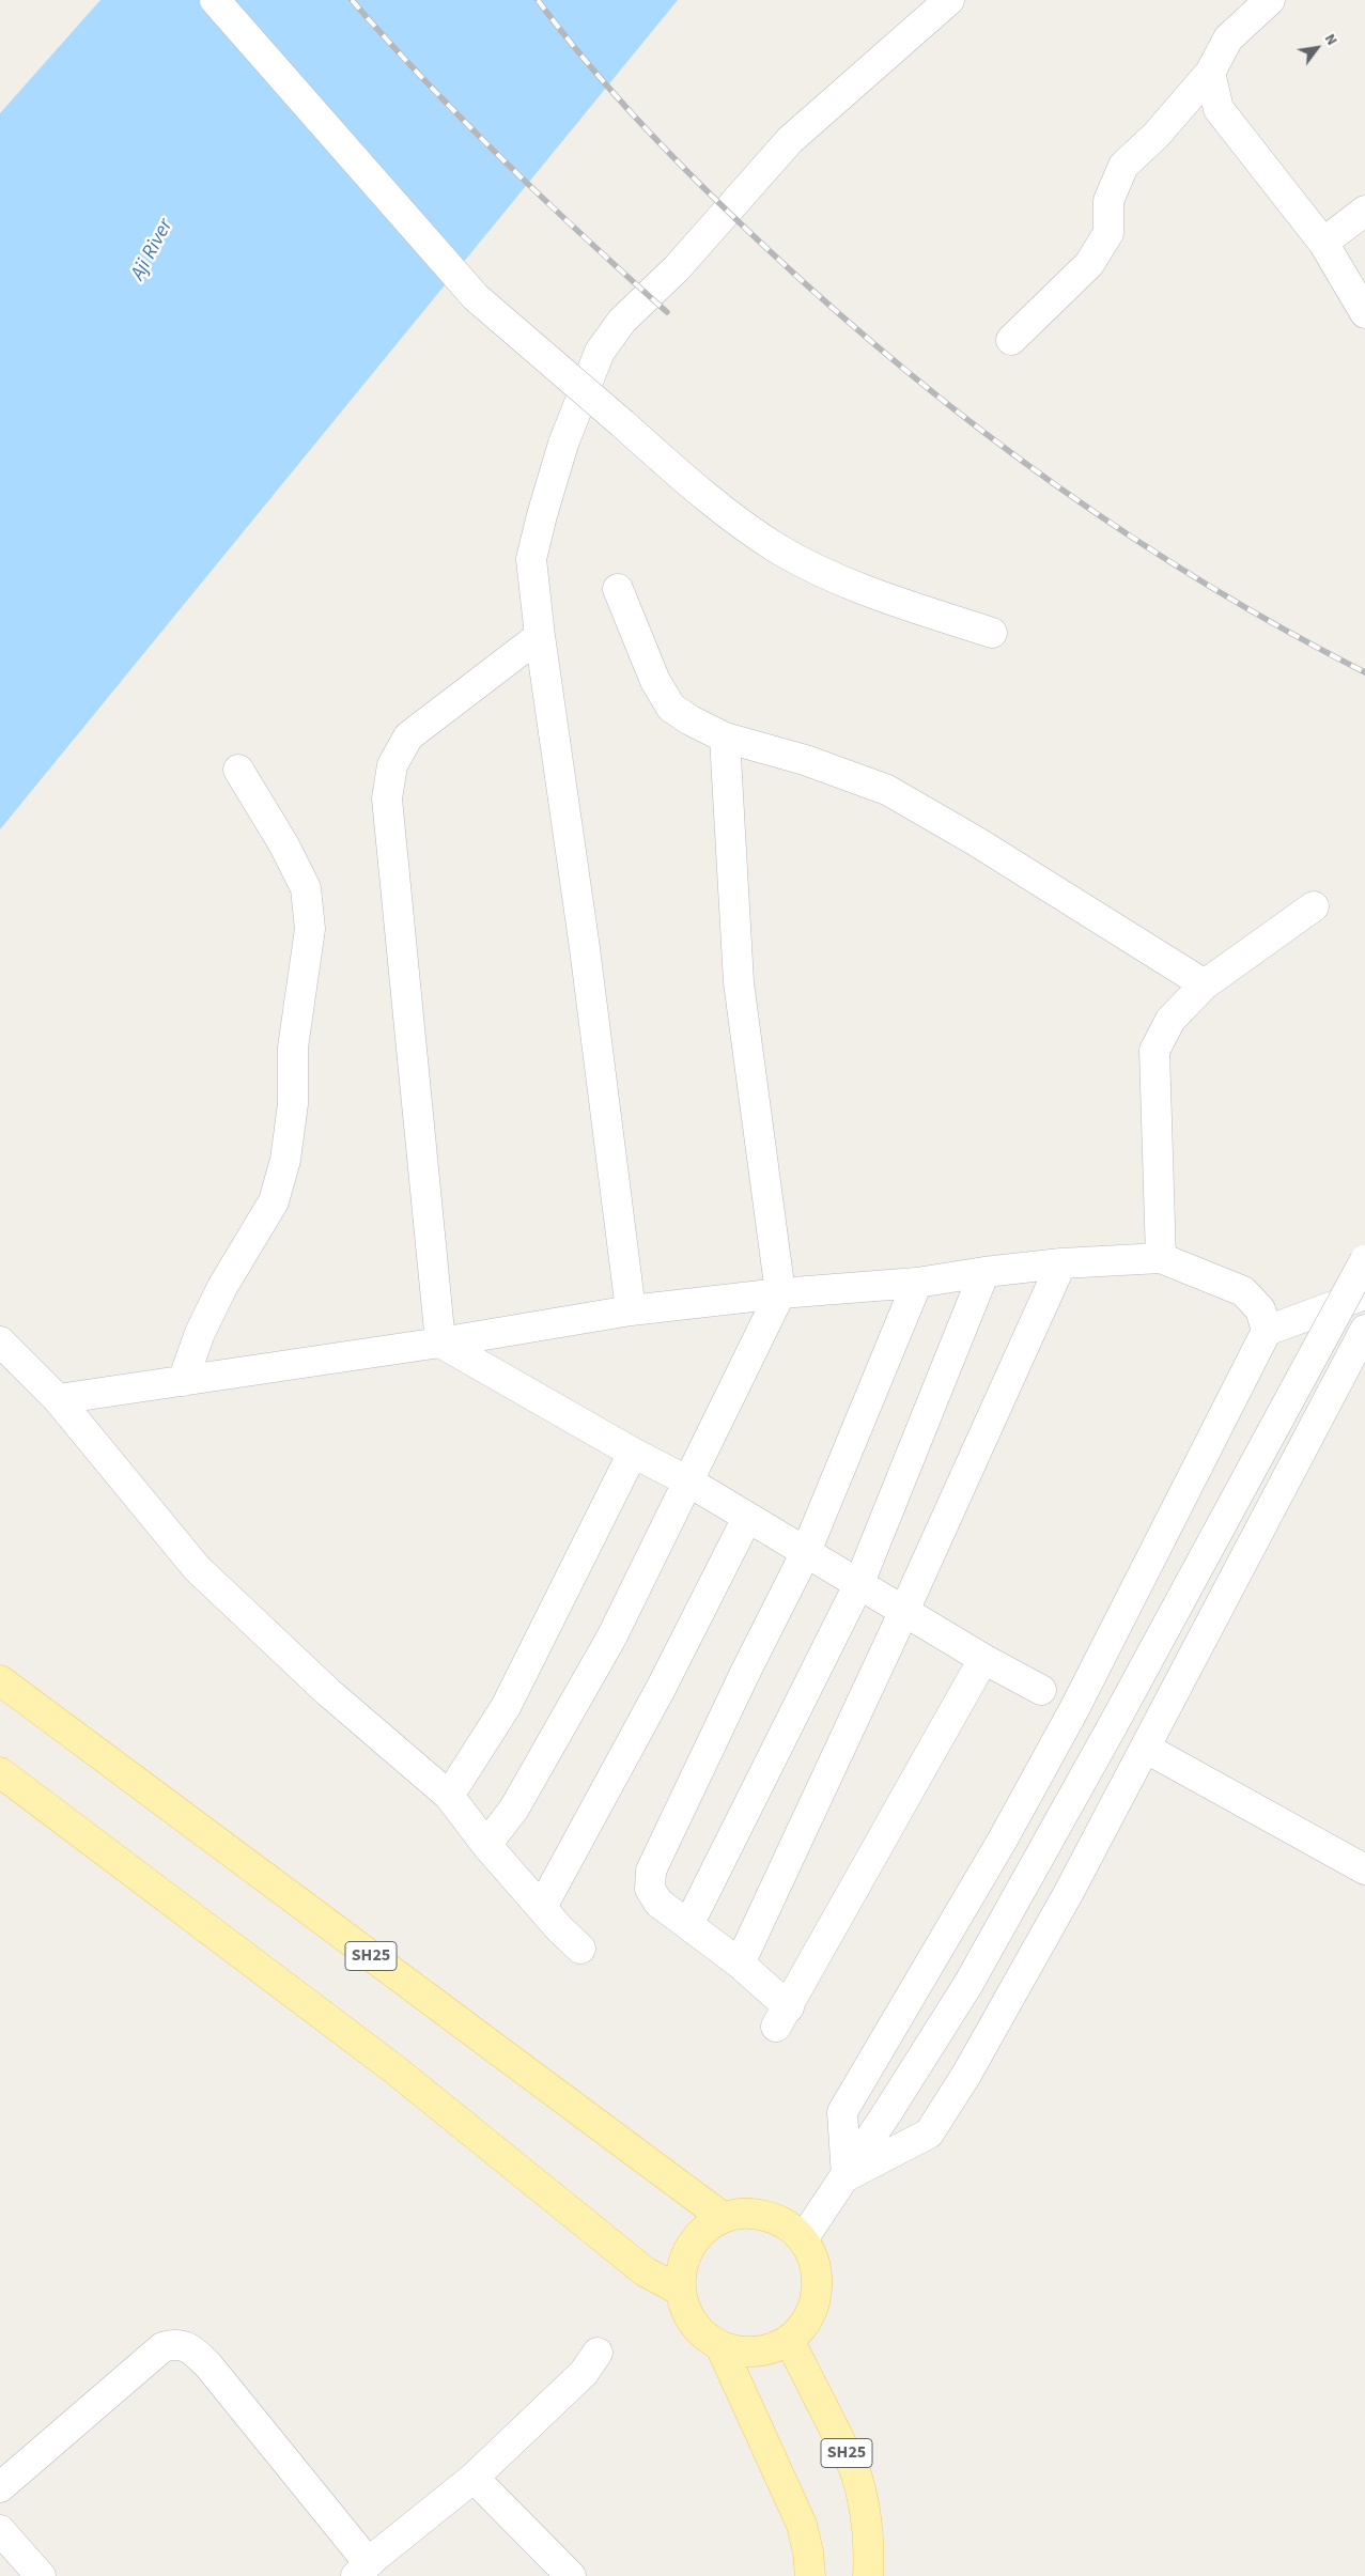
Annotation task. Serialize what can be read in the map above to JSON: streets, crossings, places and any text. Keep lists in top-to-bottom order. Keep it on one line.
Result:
{"streets":{"main road":["SH25"]},"water":["Aji River"],"north":"top right"}
